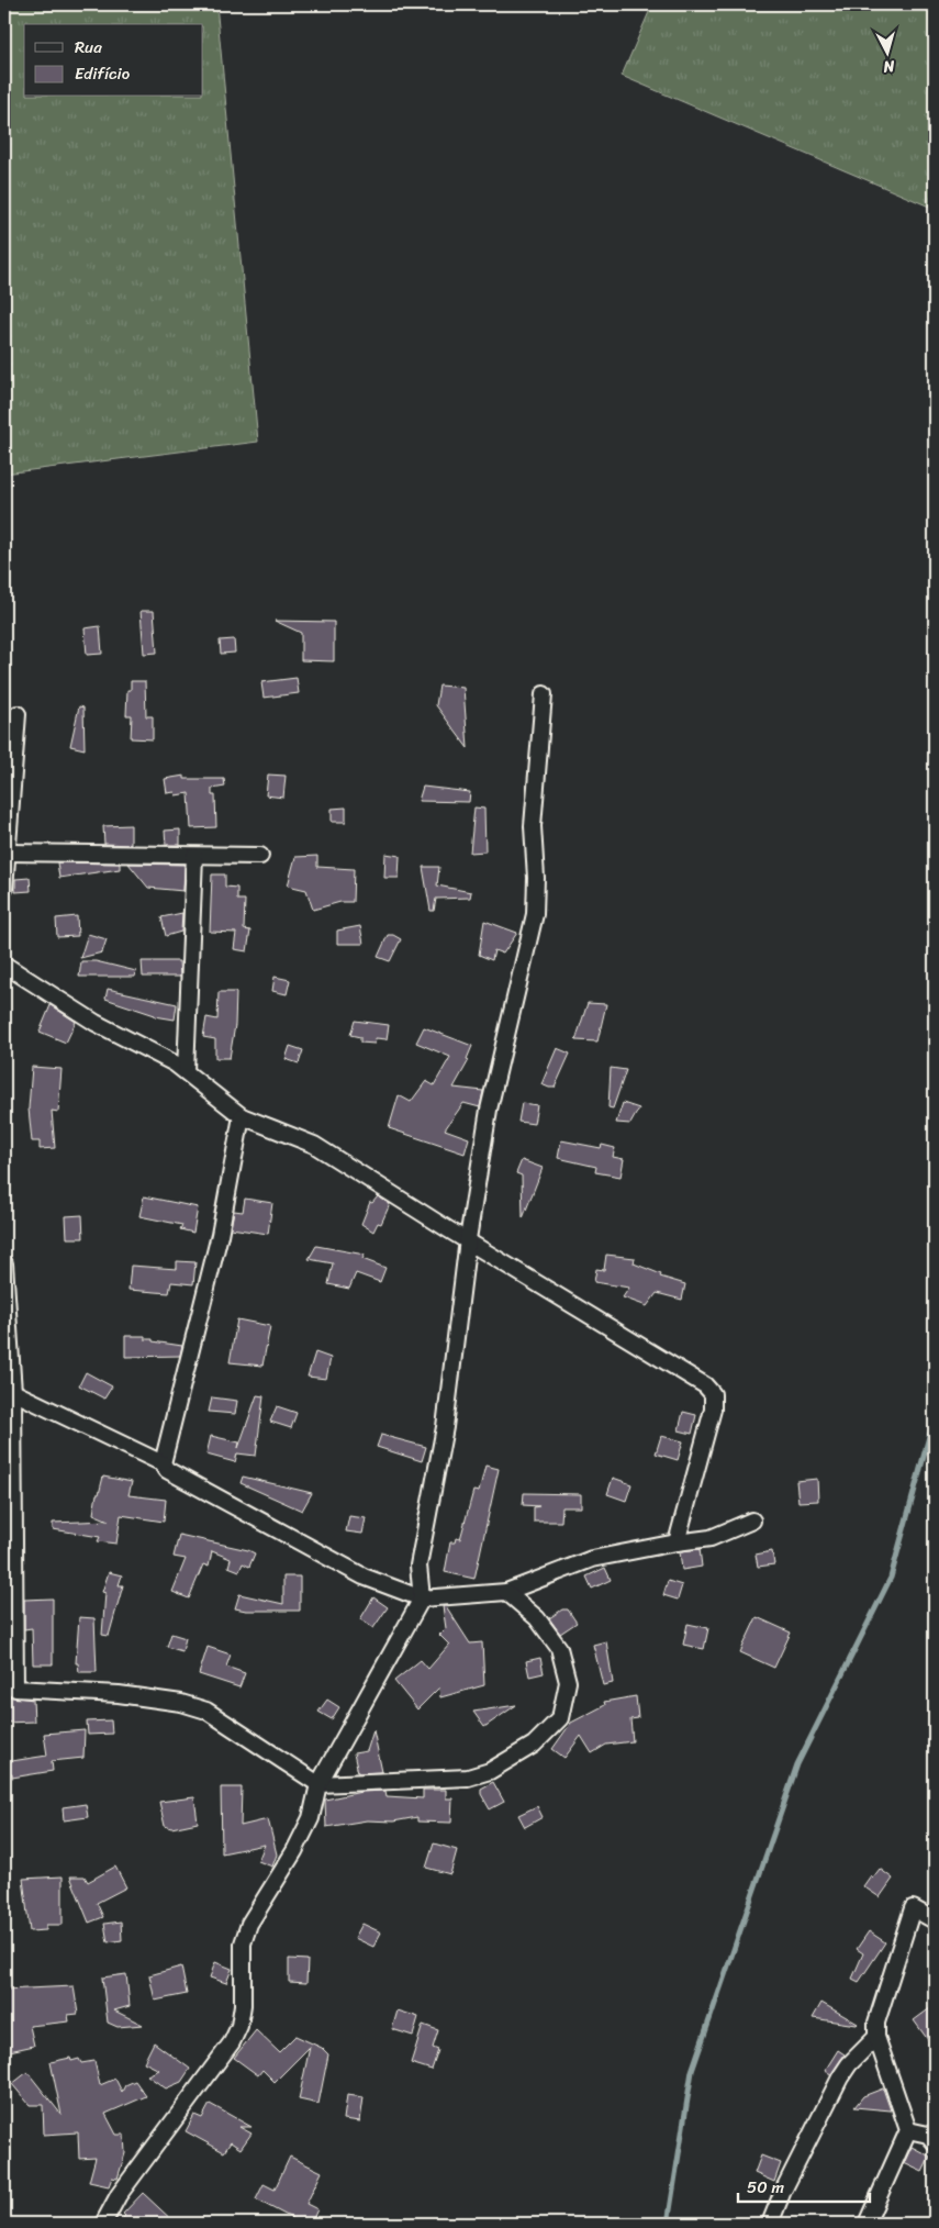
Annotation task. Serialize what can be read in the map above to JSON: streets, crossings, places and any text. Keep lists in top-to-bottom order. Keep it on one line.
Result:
{"legend":["Rua","Edifício"],"scale_bar":"50 m","north":"bottom"}
